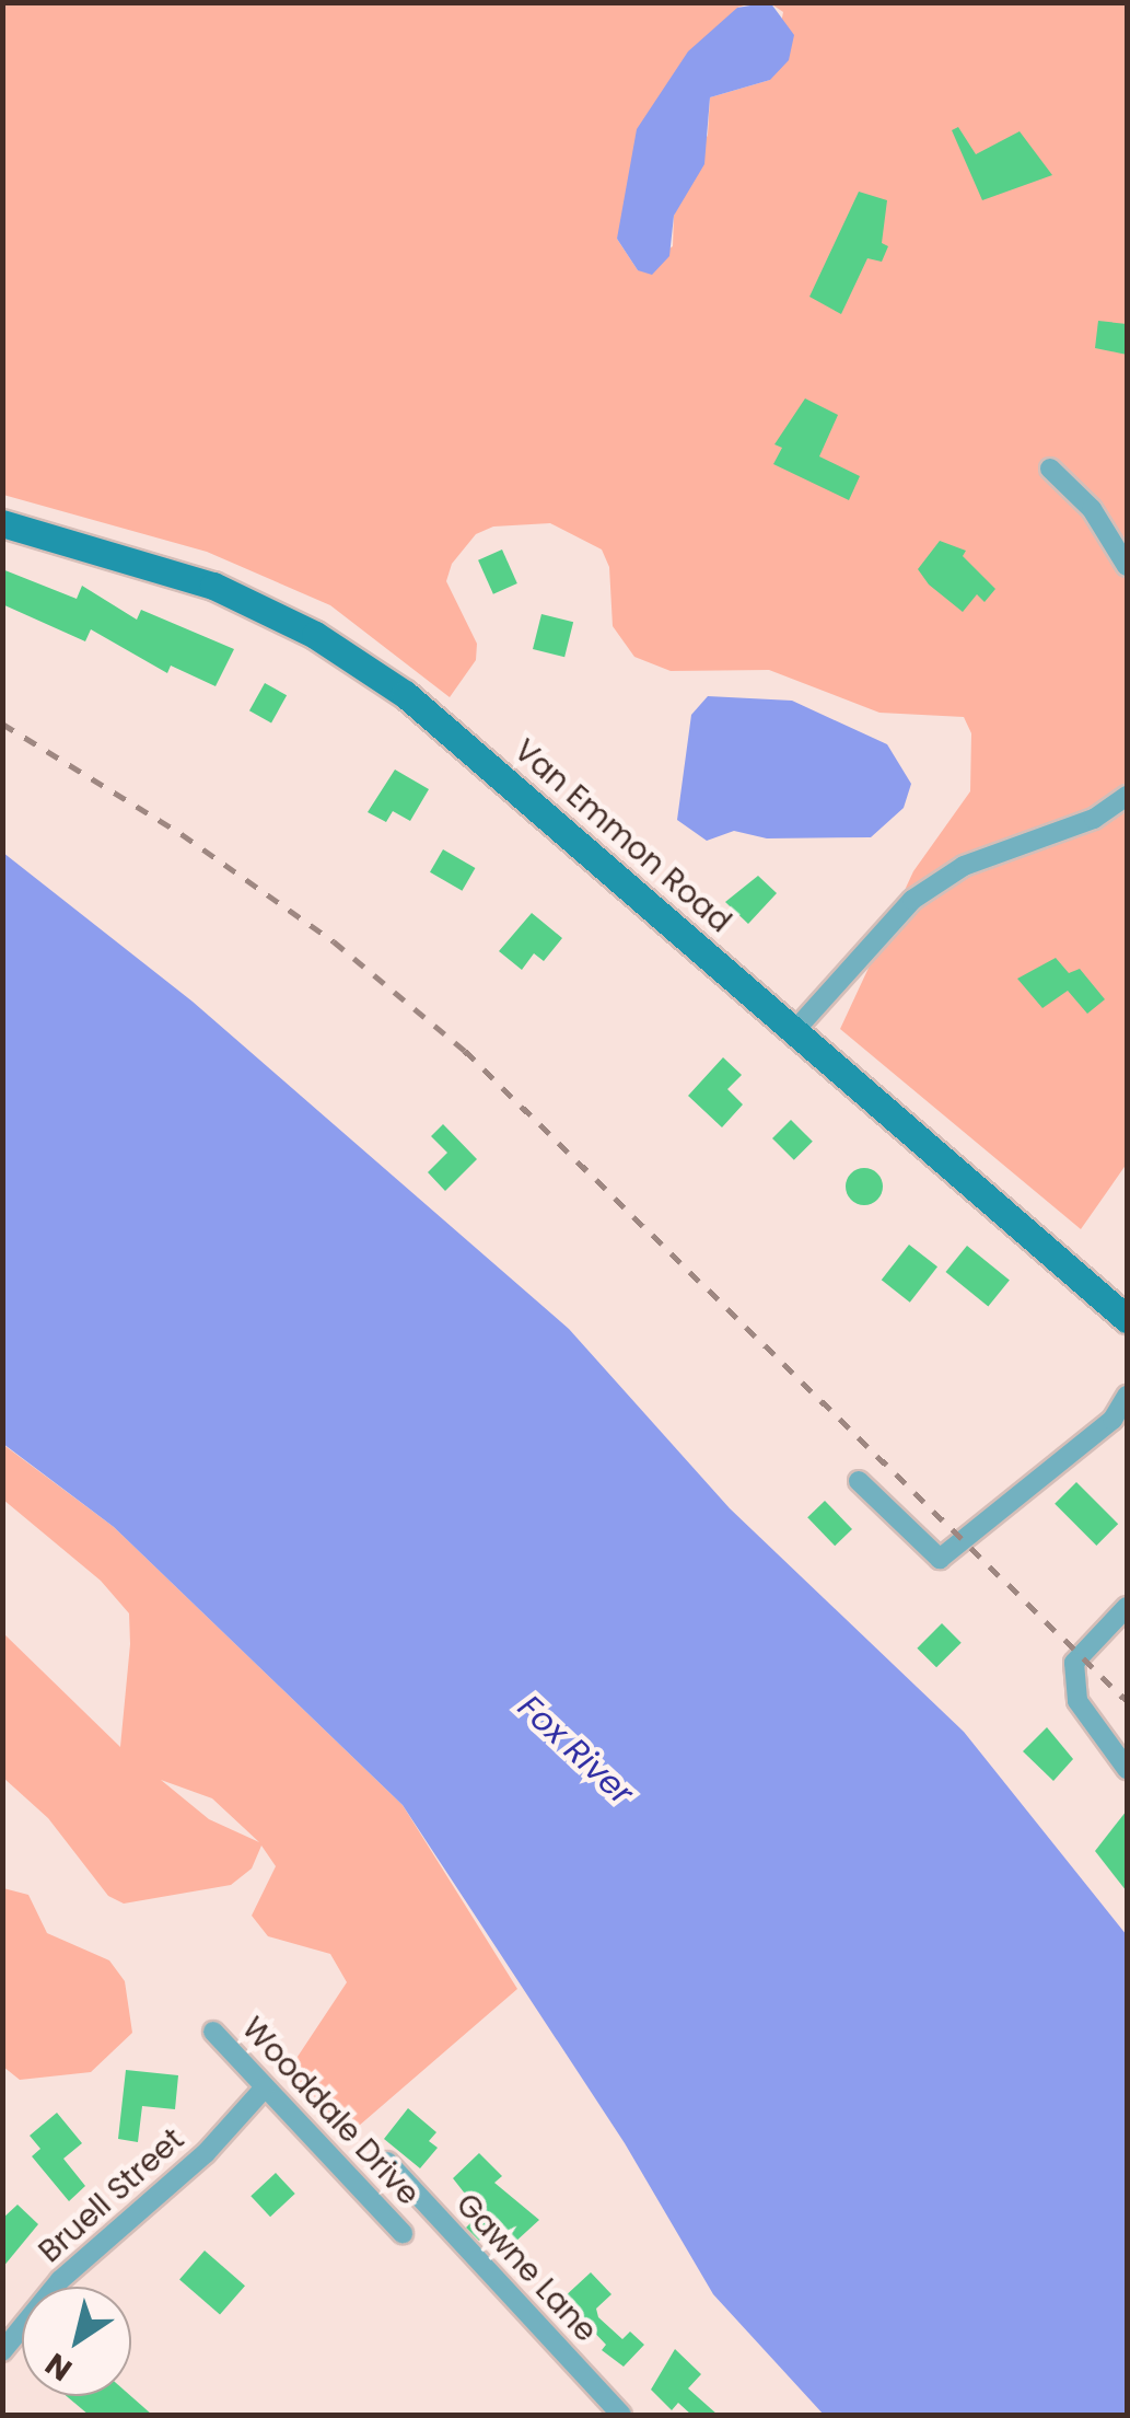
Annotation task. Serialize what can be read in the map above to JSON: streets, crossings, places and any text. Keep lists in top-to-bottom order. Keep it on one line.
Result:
{"streets":{"street":["Van Emmon Road","Wooddale Drive","Bruell Street","Gawne Lane"]},"crossings":[["Wooddale Drive","Bruell Street"]],"water":["Fox River"],"north":"bottom left"}
